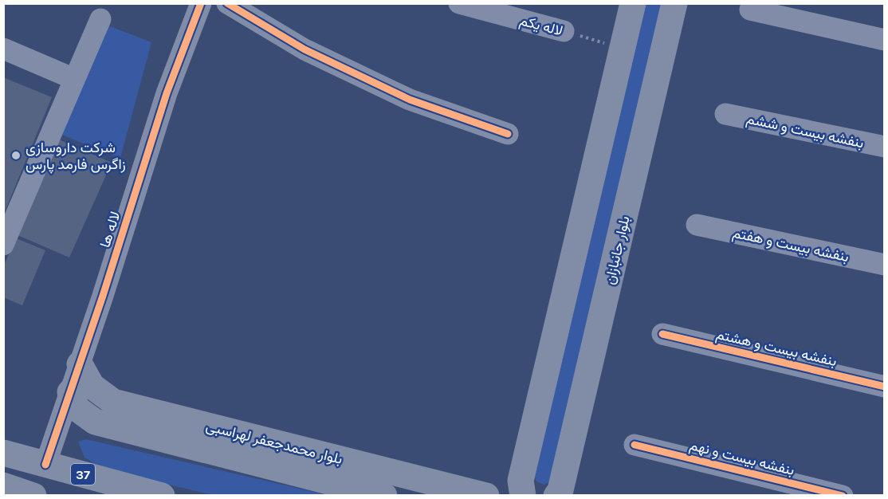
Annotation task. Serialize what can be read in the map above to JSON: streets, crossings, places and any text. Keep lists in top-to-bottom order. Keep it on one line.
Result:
{"streets":{"main road":["بلوار جانبازان","بلوار محمدجعفر لهراسبی","37"],"street":["لاله یکم","بنفشه بیست و ششم","لاله ها","بنفشه بیست و هفتم","بنفشه بیست و هشتم","بنفشه بیست و نهم"]},"crossings":[["لاله ها","بلوار محمدجعفر لهراسبی"],["لاله ها","37"]],"places":["شرکت داروسازی زاگرس فارمد پارس"]}
